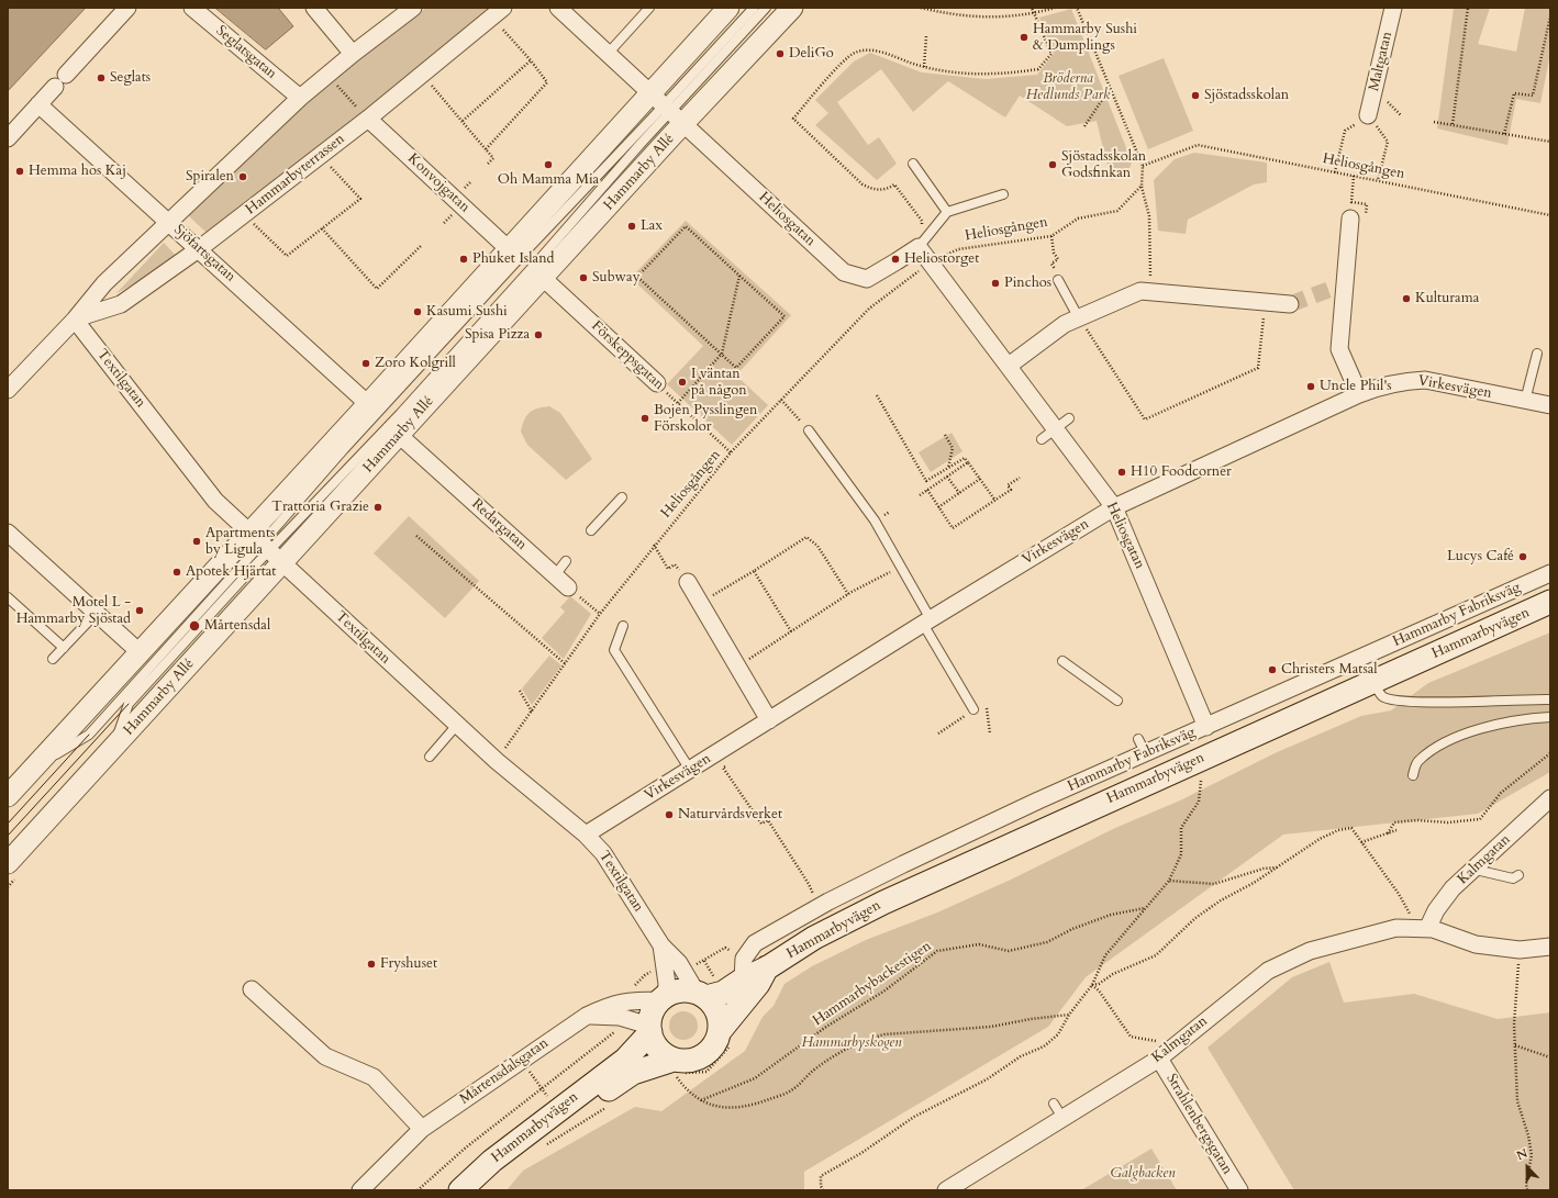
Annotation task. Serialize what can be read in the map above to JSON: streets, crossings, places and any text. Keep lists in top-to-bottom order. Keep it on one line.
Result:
{"streets":{"main road":["Hammarbyvägen"],"street":["Seglatsgatan","Maltgatan","Hammarby Allé","Hammarbyterrassen","Konvojgatan","Heliosgatan","Sjöfartsgatan","Förskeppsgatan","Textilgatan","Virkesvägen","Redargatan","Hammarby Fabriksväg","Kalmgatan","Mårtensdalsgatan","Strahlenbergsgatan"],"path":["Heliosgången","Hammarbybackestigen"]},"crossings":[["Seglatsgatan","Hammarbyterrassen"],["Heliosgången","Heliosgatan"],["Heliosgången","Förskeppsgatan"],["Heliosgången","Textilgatan"],["Hammarby Allé","Konvojgatan"],["Hammarby Allé","Heliosgatan"],["Hammarby Allé","Sjöfartsgatan"],["Hammarby Allé","Förskeppsgatan"],["Hammarby Allé","Textilgatan"],["Hammarby Allé","Redargatan"],["Hammarbyterrassen","Konvojgatan"],["Hammarbyterrassen","Sjöfartsgatan"],["Hammarbyterrassen","Textilgatan"],["Heliosgatan","Virkesvägen"],["Heliosgatan","Hammarby Fabriksväg"],["Textilgatan","Virkesvägen"],["Textilgatan","Hammarbyvägen"],["Textilgatan","Mårtensdalsgatan"],["Hammarby Fabriksväg","Hammarbyvägen"],["Hammarbyvägen","Mårtensdalsgatan"],["Kalmgatan","Strahlenbergsgatan"]],"parks":["Bröderna Hedlunds Park","Hammarbyskogen","Galgbacken"],"places":["Hammarby Sushi & Dumplings","DeliGo","Seglats","Sjöstadsskolan","Oh Mamma Mia","Sjöstadsskolan Godsfinkan","Hemma hos Kaj","Spiralen","Lax","Phuket Island","Heliostorget","Subway","Pinchos","Kulturama","Kasumi Sushi","Spisa Pizza","Zoro Kolgrill","I väntan på någon","Uncle Phil's","Bojen Pysslingen Förskolor","H10 Foodcorner","Trattoria Grazie","Apartments by Ligula","Lucys Café","Apotek Hjärtat","Motel L - Hammarby Sjöstad","Mårtensdal","Christers Matsal","Naturvårdsverket","Fryshuset"],"north":"top"}
